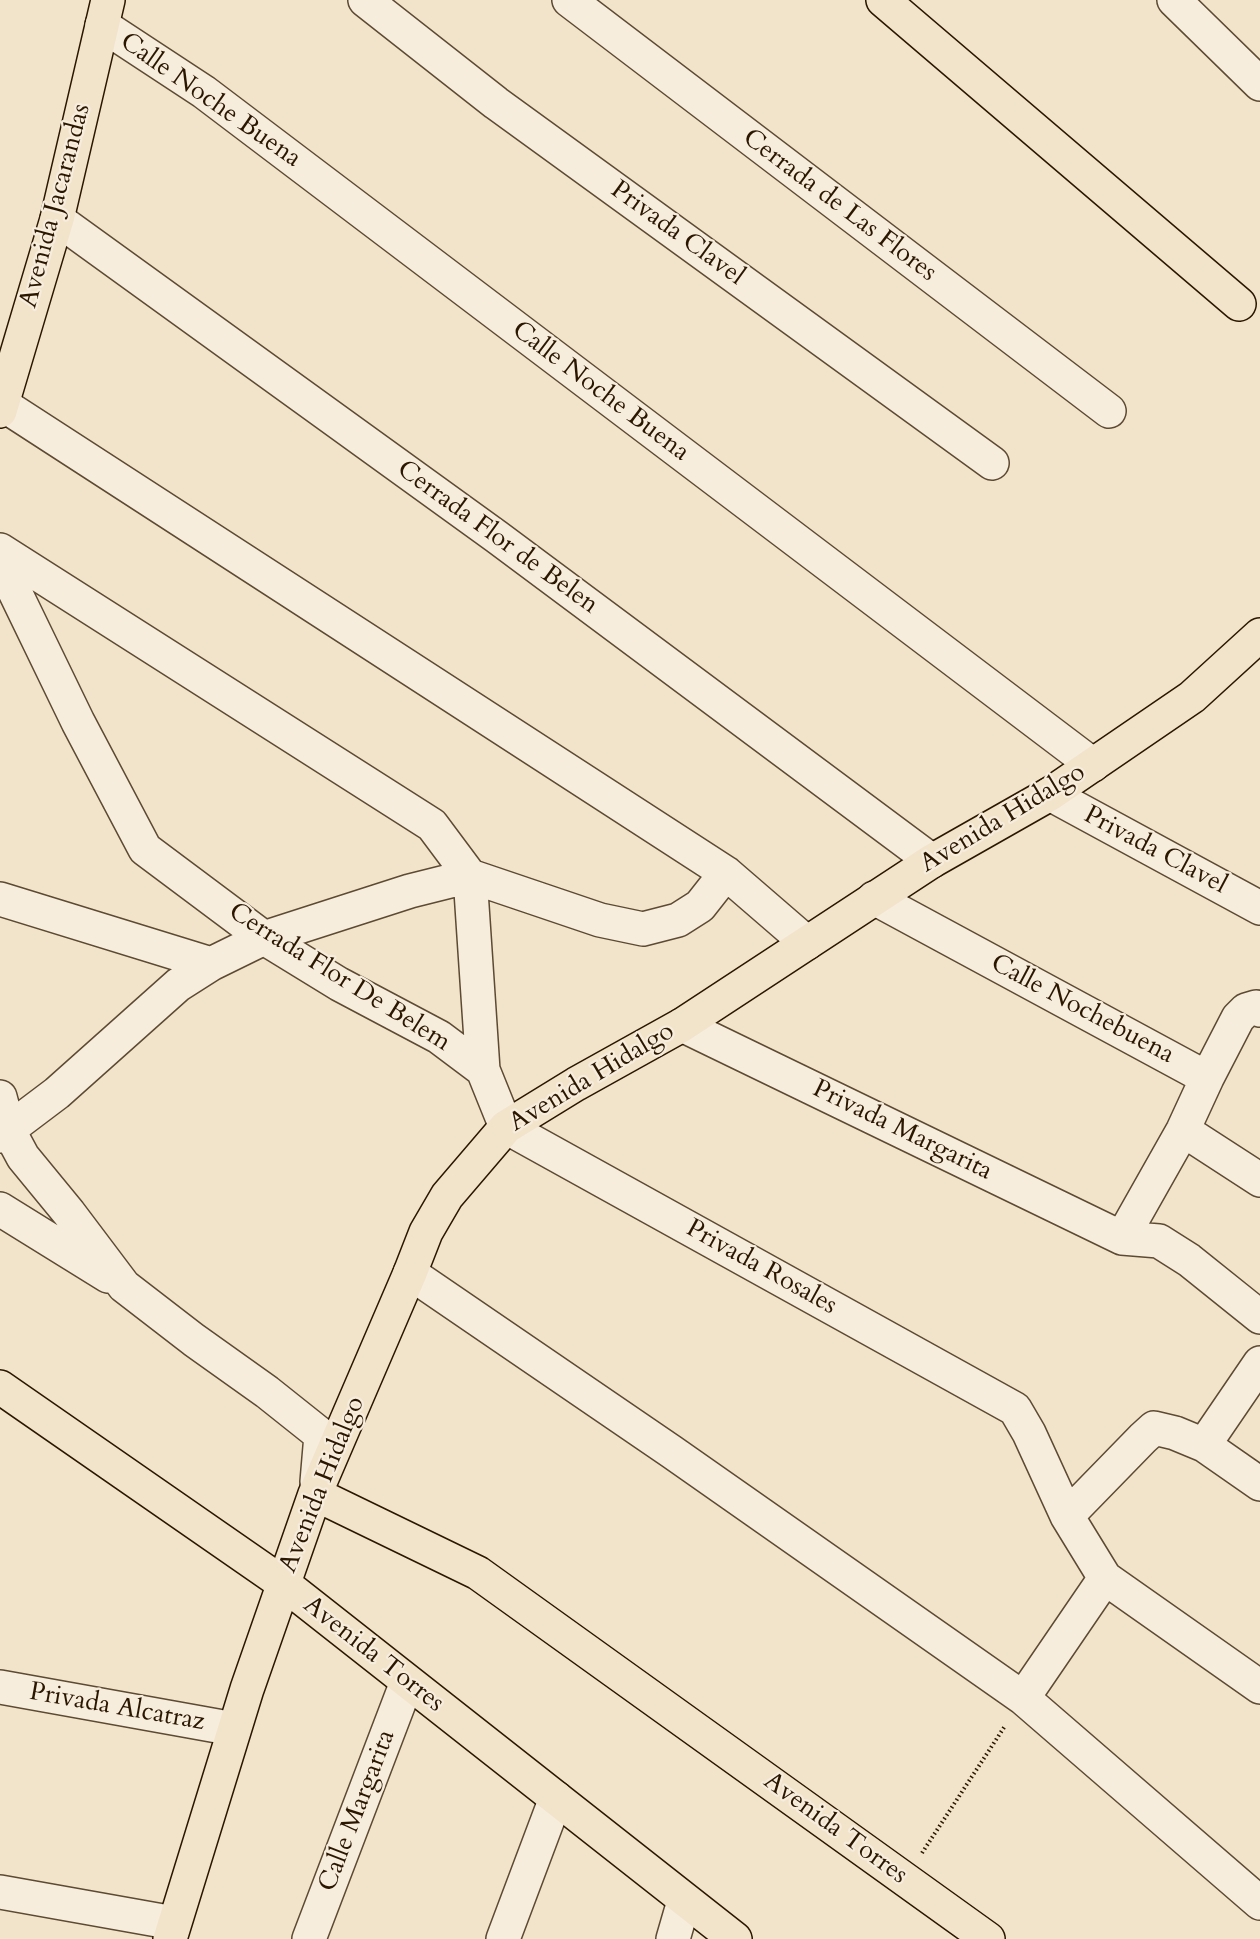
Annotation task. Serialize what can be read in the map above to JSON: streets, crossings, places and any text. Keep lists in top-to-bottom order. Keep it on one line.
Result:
{"streets":{"main road":["Avenida Jacarandas","Avenida Hidalgo","Avenida Torres"],"street":["Calle Noche Buena","Cerrada de Las Flores","Privada Clavel","Cerrada Flor de Belen","Cerrada Flor De Belem","Calle Nochebuena","Privada Margarita","Privada Rosales","Privada Alcatraz","Calle Margarita"]},"crossings":[["Calle Noche Buena","Avenida Jacarandas"],["Calle Noche Buena","Avenida Hidalgo"],["Avenida Jacarandas","Cerrada Flor de Belen"],["Privada Clavel","Avenida Hidalgo"],["Cerrada Flor de Belen","Avenida Hidalgo"],["Avenida Hidalgo","Calle Nochebuena"],["Avenida Hidalgo","Privada Margarita"],["Avenida Hidalgo","Privada Rosales"],["Avenida Hidalgo","Avenida Torres"],["Avenida Hidalgo","Privada Alcatraz"],["Avenida Torres","Calle Margarita"]]}
